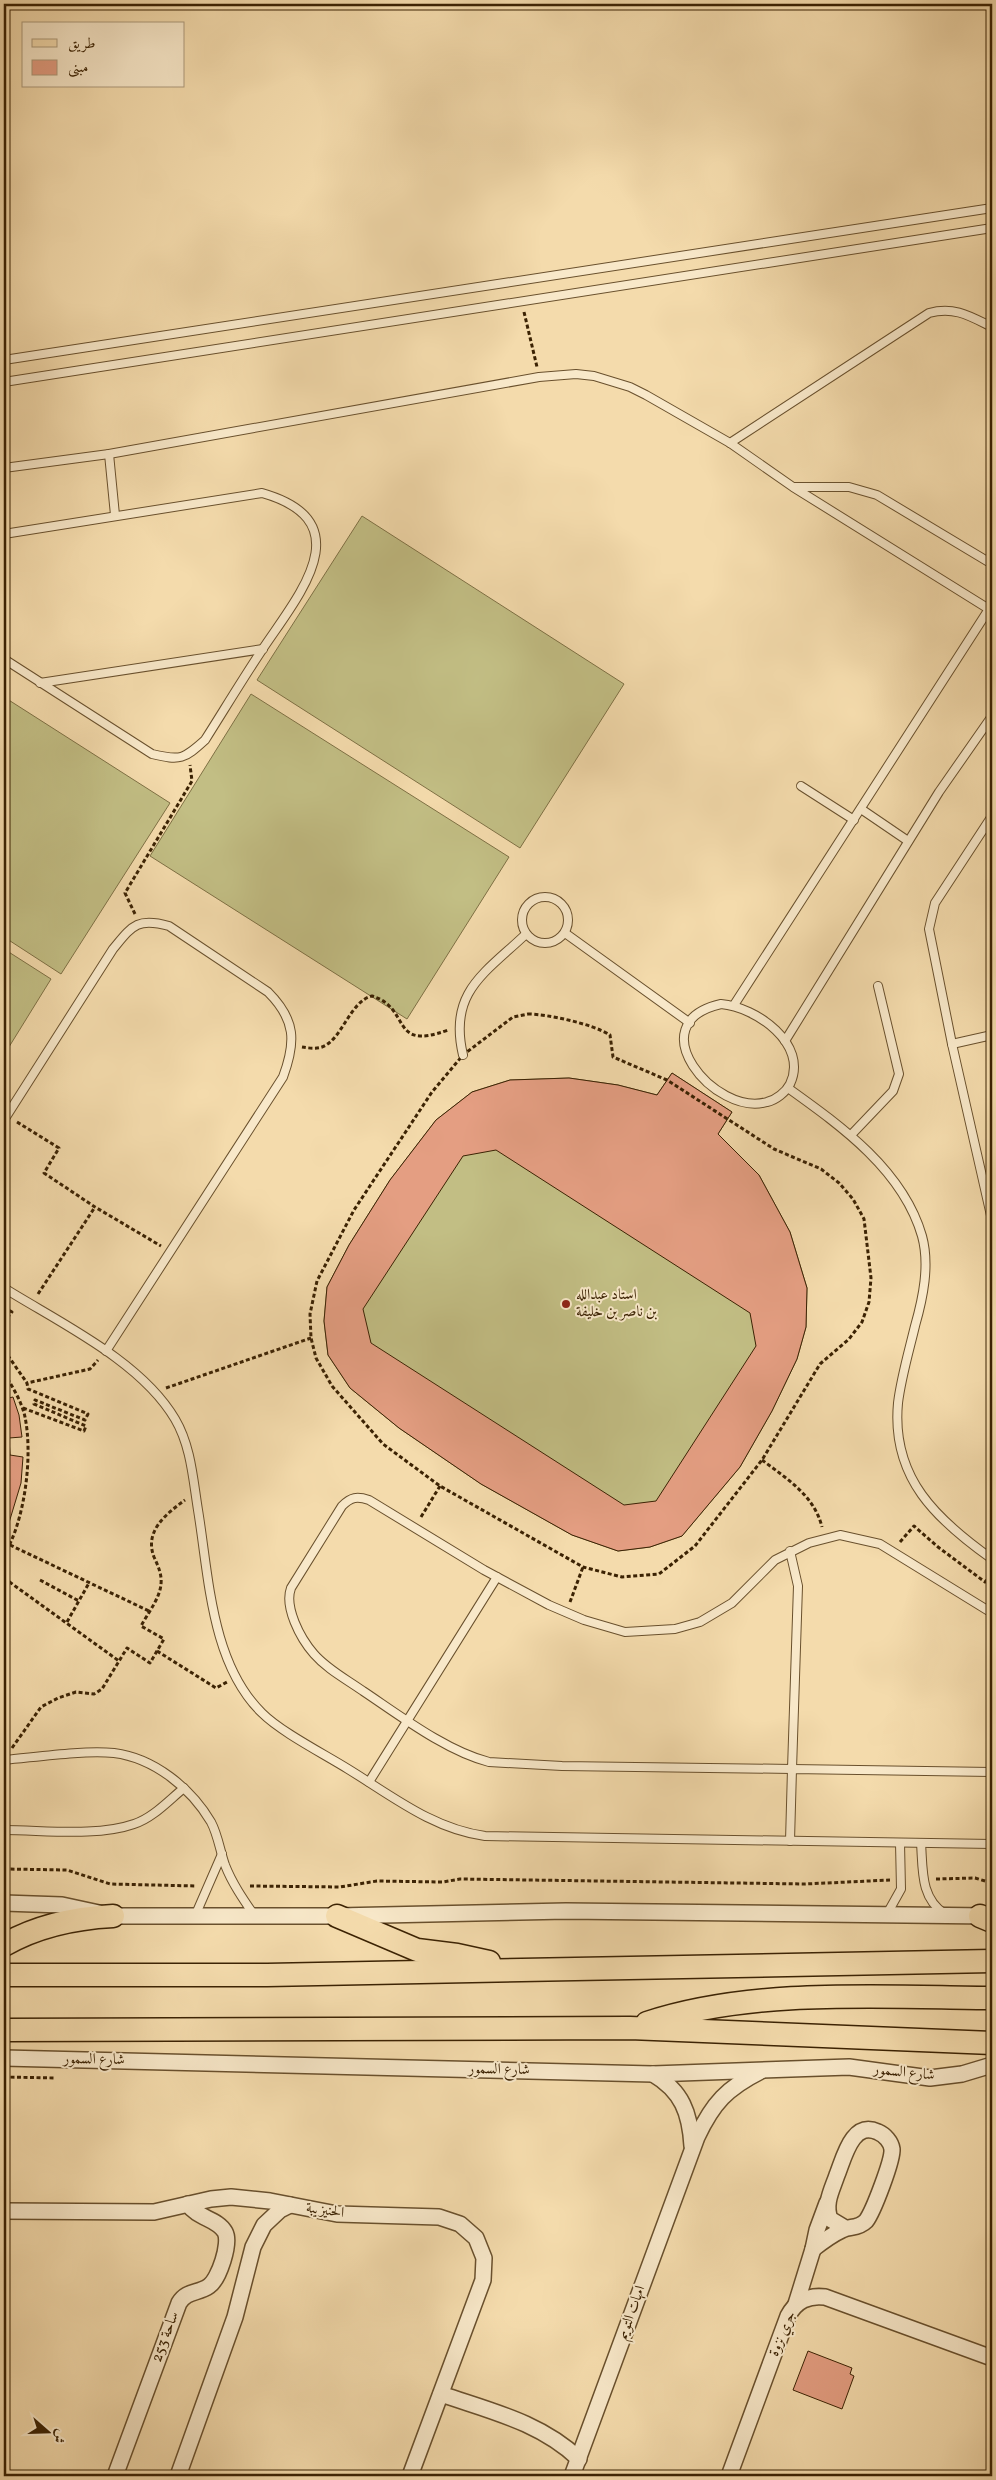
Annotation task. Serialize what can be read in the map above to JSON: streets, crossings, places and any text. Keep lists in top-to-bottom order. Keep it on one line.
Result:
{"streets":{"main road":["شارع السمور"],"street":["الحنيزيبة","امهات التويم","جري نزوة","ساحة 253"]},"crossings":[["شارع السمور","امهات التويم"],["الحنيزيبة","ساحة 253"]],"places":["استاد عبدالله بن ناصر بن خليفة"],"legend":["طريق","مبنى"],"north":"right"}
